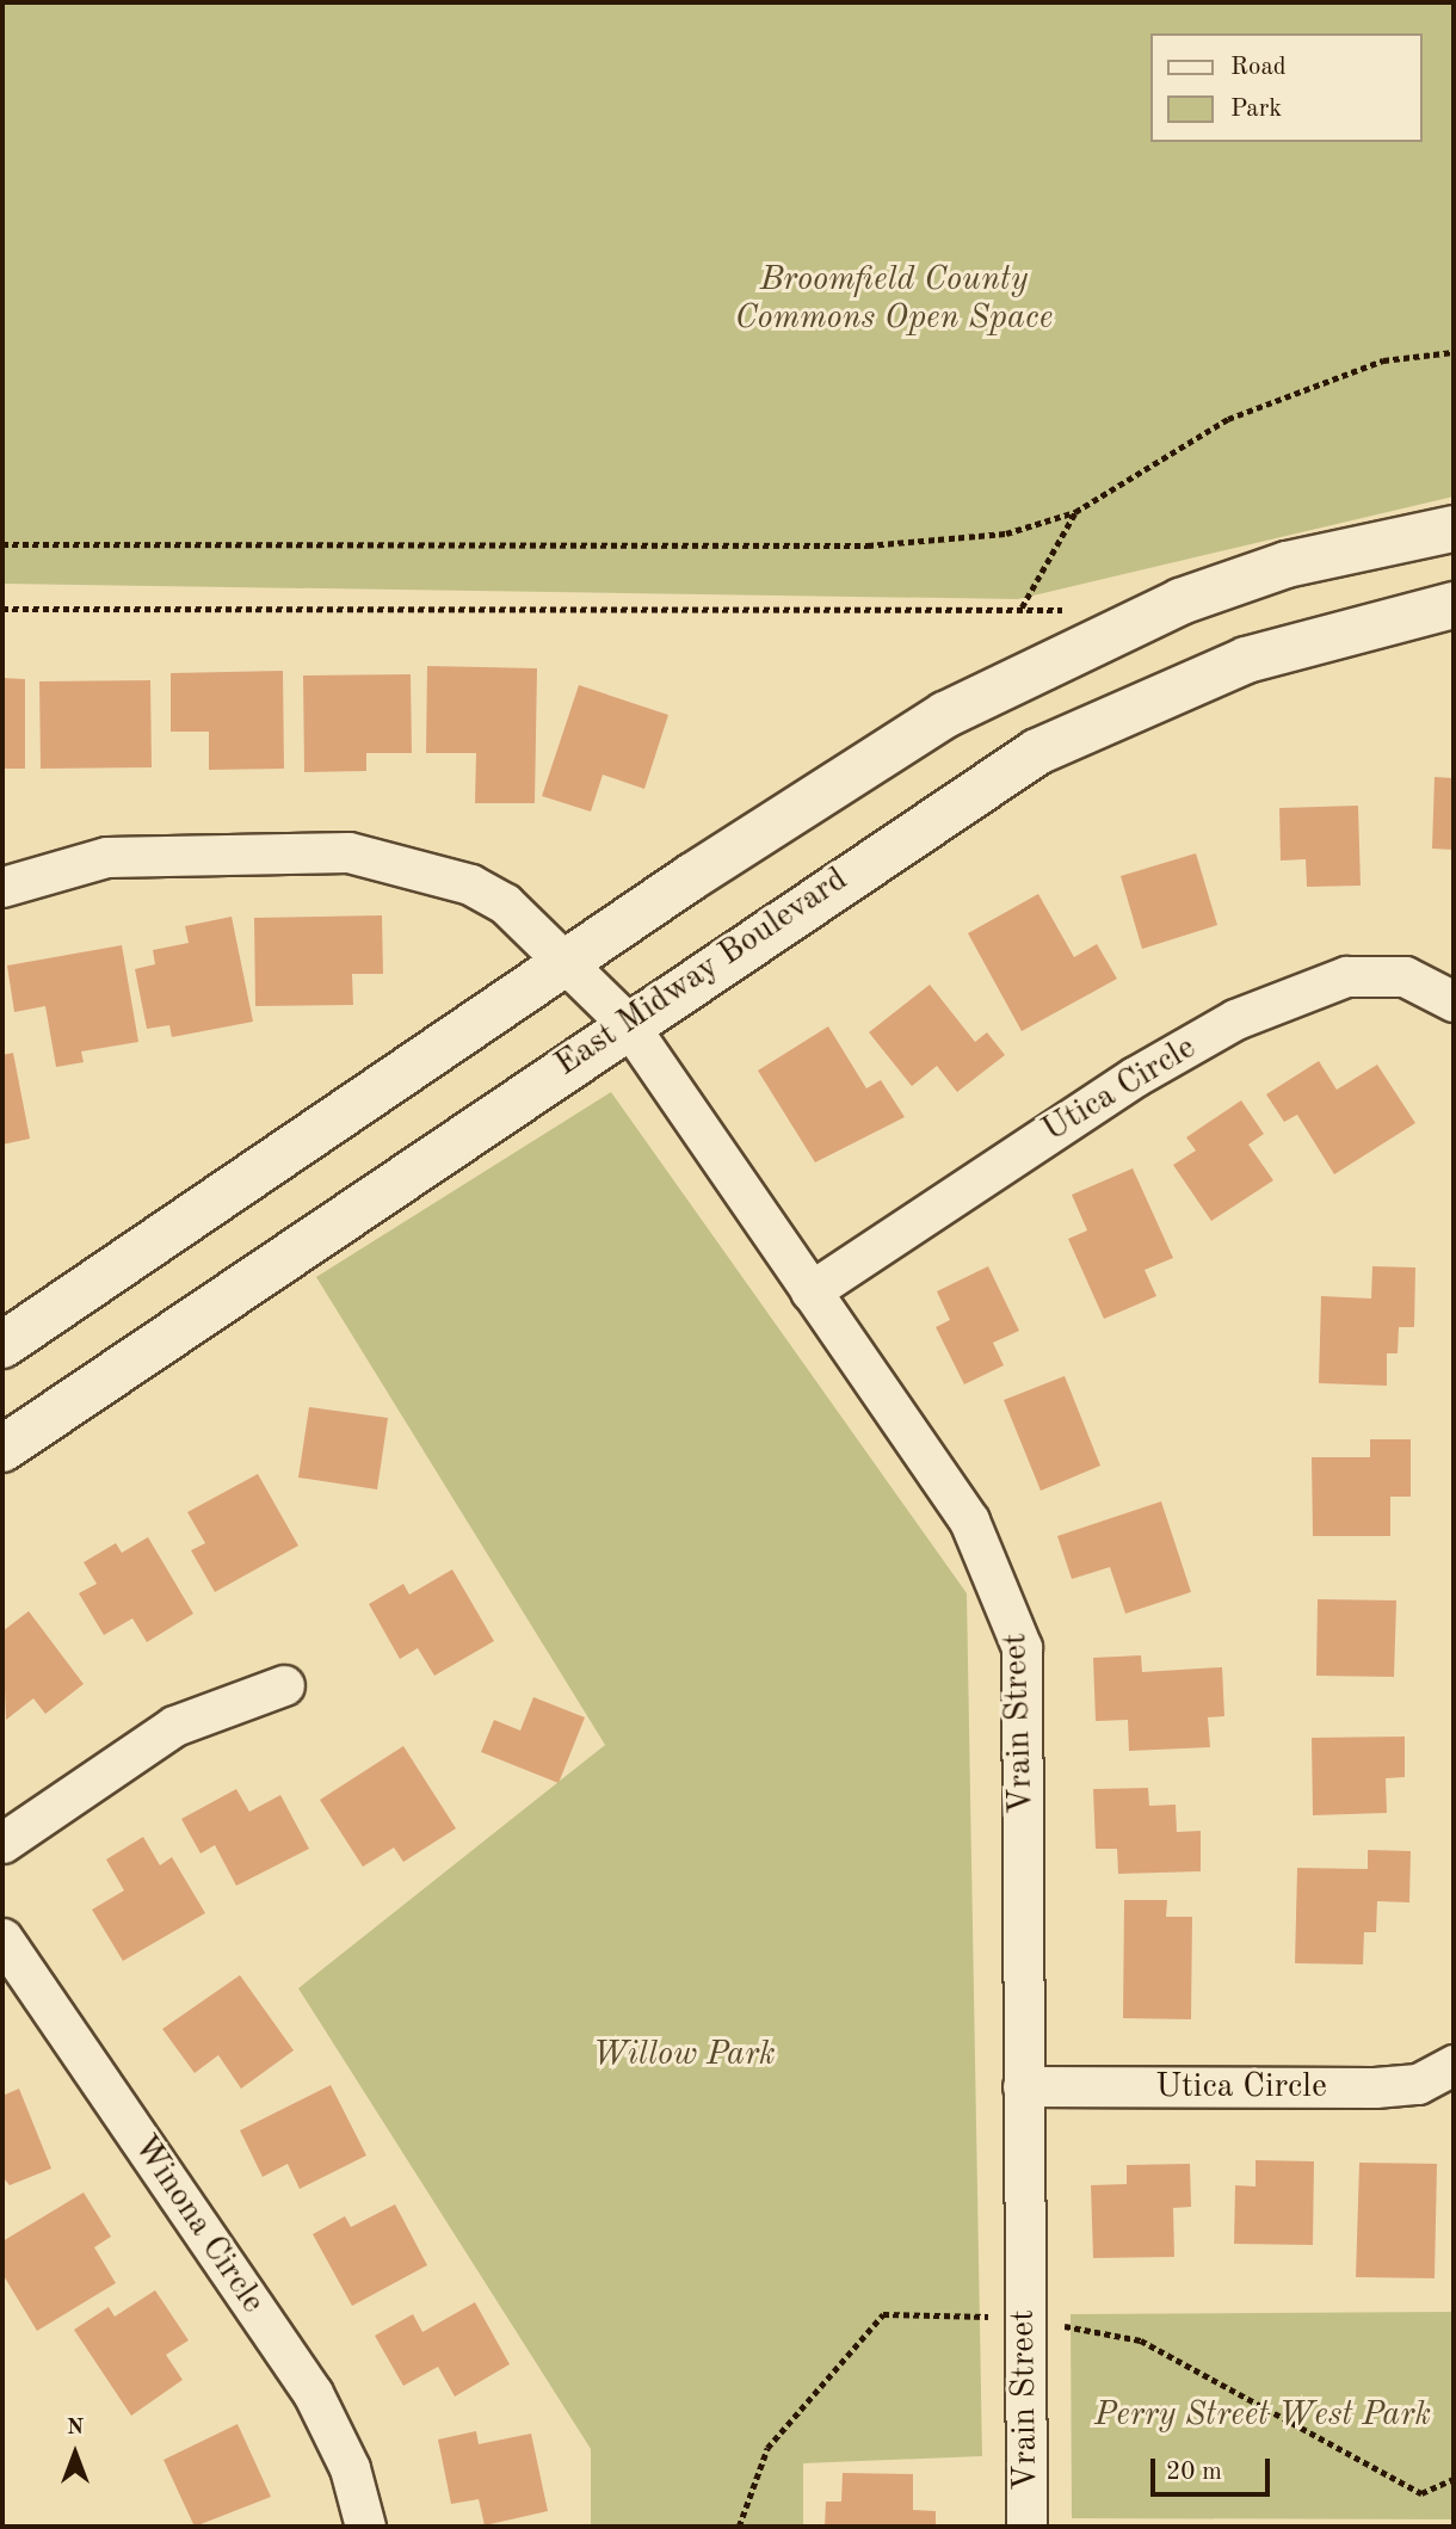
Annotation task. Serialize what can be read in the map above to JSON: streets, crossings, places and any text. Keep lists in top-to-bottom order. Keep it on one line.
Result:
{"streets":{"main road":["East Midway Boulevard"],"street":["Utica Circle","Vrain Street","Winona Circle"]},"crossings":[["East Midway Boulevard","Vrain Street"],["Utica Circle","Vrain Street"]],"parks":["Broomfield County Commons Open Space","Willow Park","Perry Street West Park"],"legend":["Road","Park"],"scale_bar":"20 m","north":"top"}
